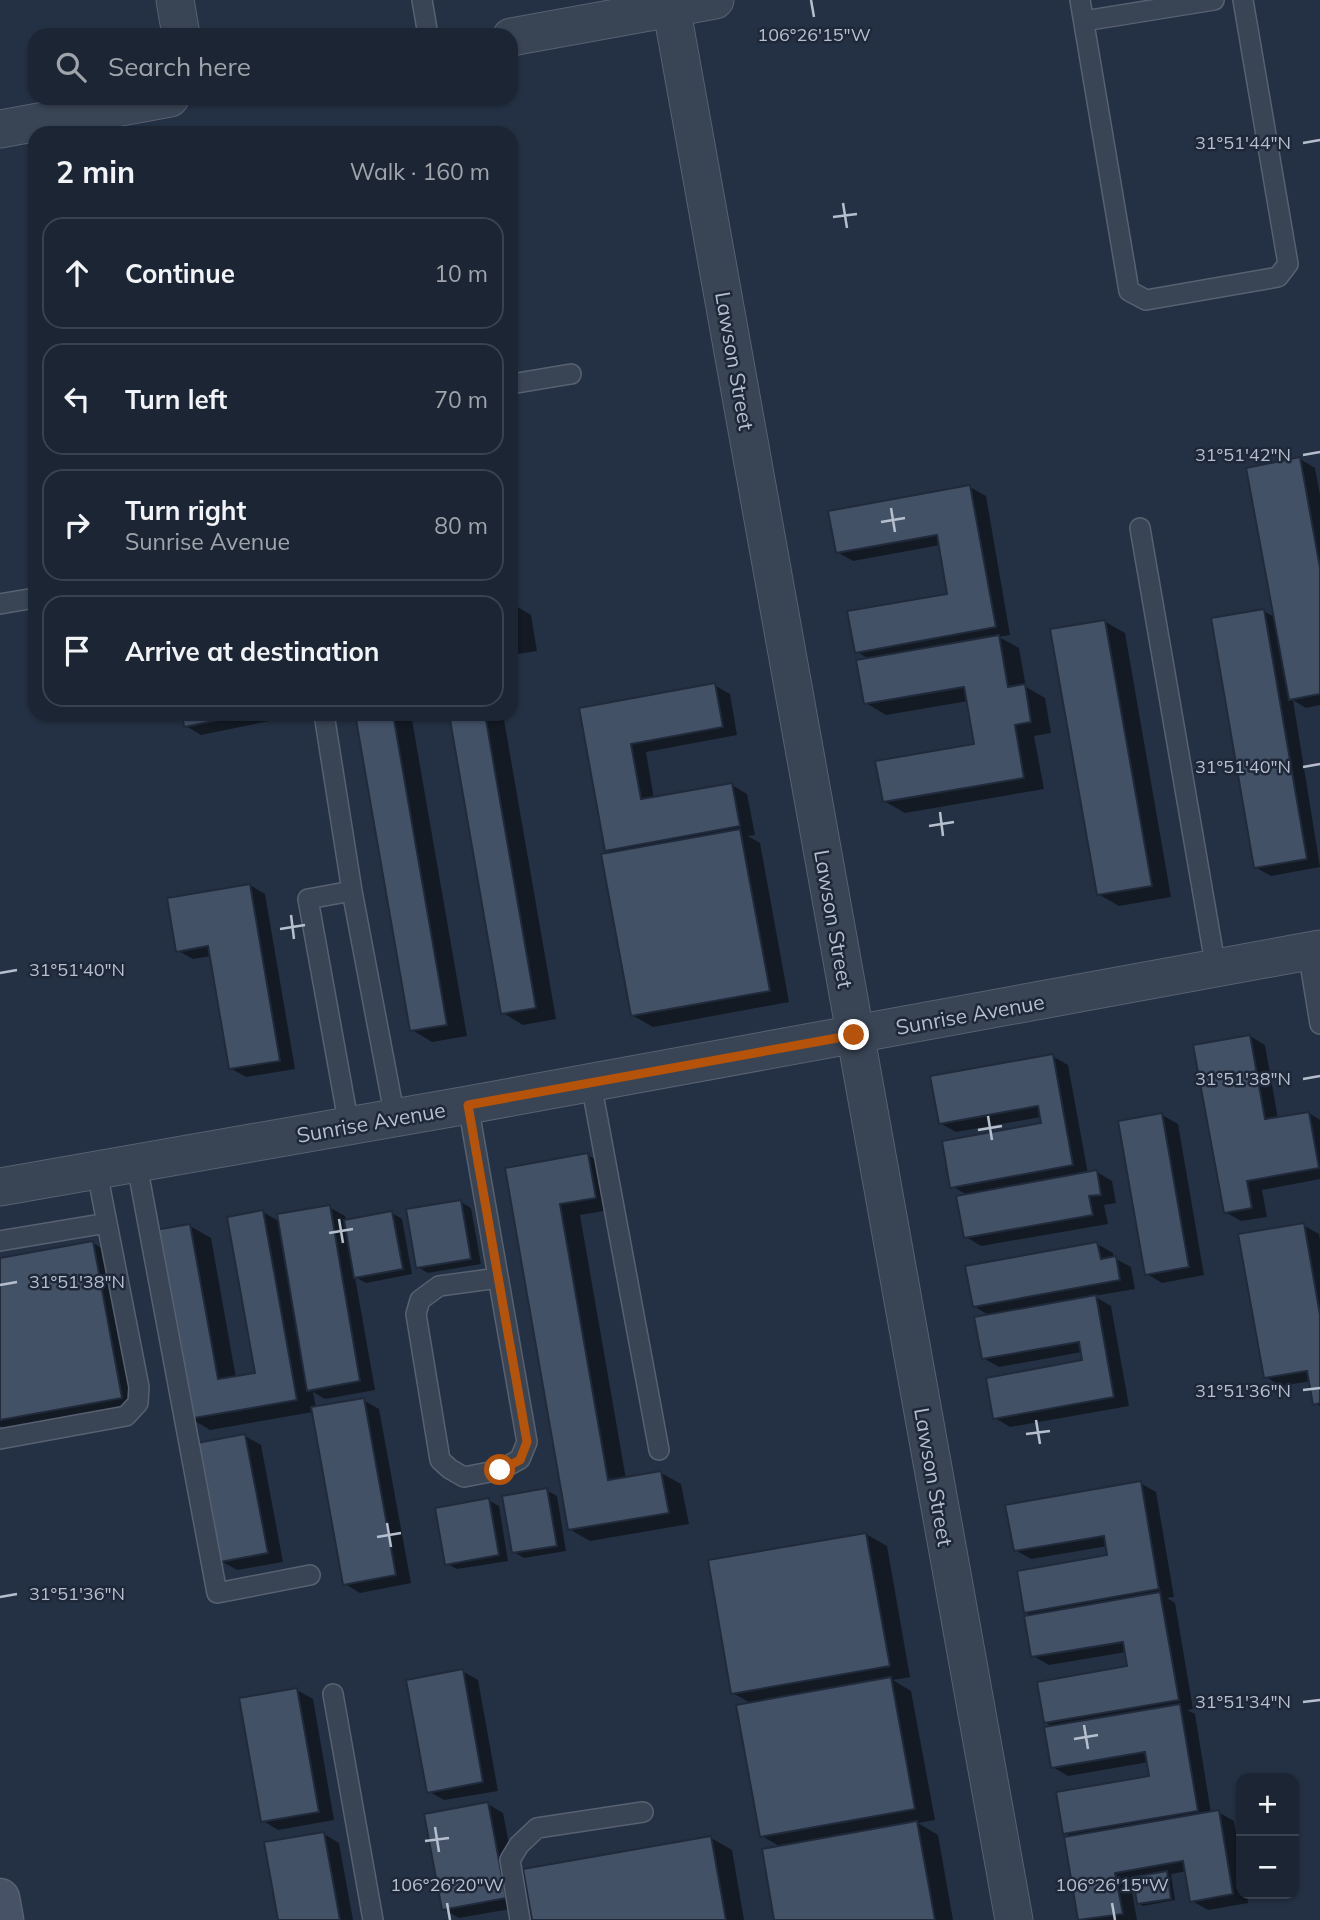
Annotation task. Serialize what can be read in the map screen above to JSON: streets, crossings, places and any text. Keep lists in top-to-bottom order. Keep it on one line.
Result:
{"streets":{"street":["Lawson Street","Sunrise Avenue"]},"crossings":[["Lawson Street","Sunrise Avenue"]],"page":{"search":"Search here","heading":["2 min","Walk · 160 m"],"list":[["Continue","10 m"],["Turn left","70 m"],["Turn right","Sunrise Avenue","80 m"],"Arrive at destination"],"map_buttons":["+","−"]},"coordinates":["106°26'15\"W","31°51'44\"N","31°51'42\"N","31°51'40\"N","31°51'38\"N","31°51'36\"N","31°51'34\"N","106°26'20\"W"]}
